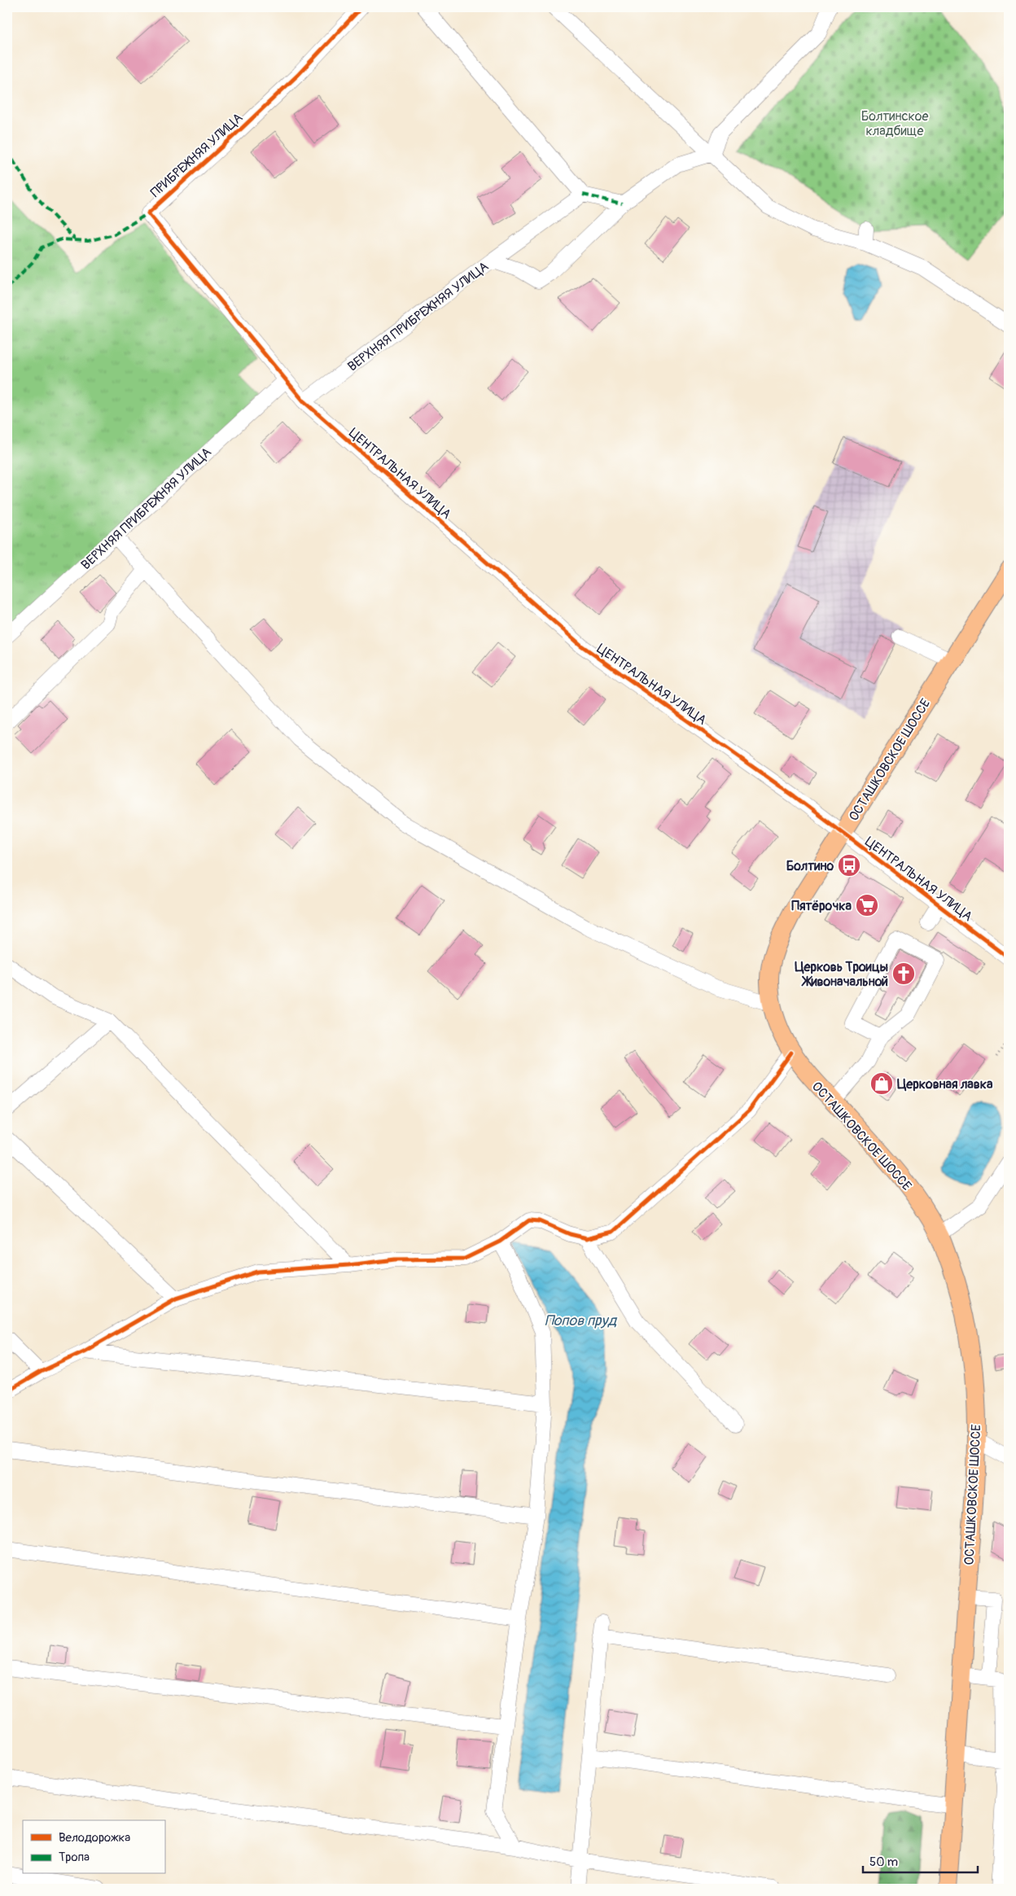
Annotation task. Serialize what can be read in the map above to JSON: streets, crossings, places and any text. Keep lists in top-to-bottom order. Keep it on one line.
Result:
{"streets":{"main road":["ОСТАШКОВСКОЕ ШОССЕ"],"street":["ПРИБРЕЖНЯЯ УЛИЦА","ВЕРХНЯЯ ПРИБРЕЖНЯЯ УЛИЦА","ЦЕНТРАЛЬНАЯ УЛИЦА"]},"crossings":[["ПРИБРЕЖНЯЯ УЛИЦА","ВЕРХНЯЯ ПРИБРЕЖНЯЯ УЛИЦА"],["ПРИБРЕЖНЯЯ УЛИЦА","ЦЕНТРАЛЬНАЯ УЛИЦА"],["ВЕРХНЯЯ ПРИБРЕЖНЯЯ УЛИЦА","ЦЕНТРАЛЬНАЯ УЛИЦА"],["ЦЕНТРАЛЬНАЯ УЛИЦА","ОСТАШКОВСКОЕ ШОССЕ"]],"water":["Попов пруд"],"parks":["Болтинское кладбище"],"places":{"bus stop":["Болтино"],"supermarket":["Пятёрочка"],"church":["Церковь Троицы Живоначальной"],"shop":["Церковная лавка"]},"legend":["Велодорожка","Тропа"],"scale_bar":"50 m"}
